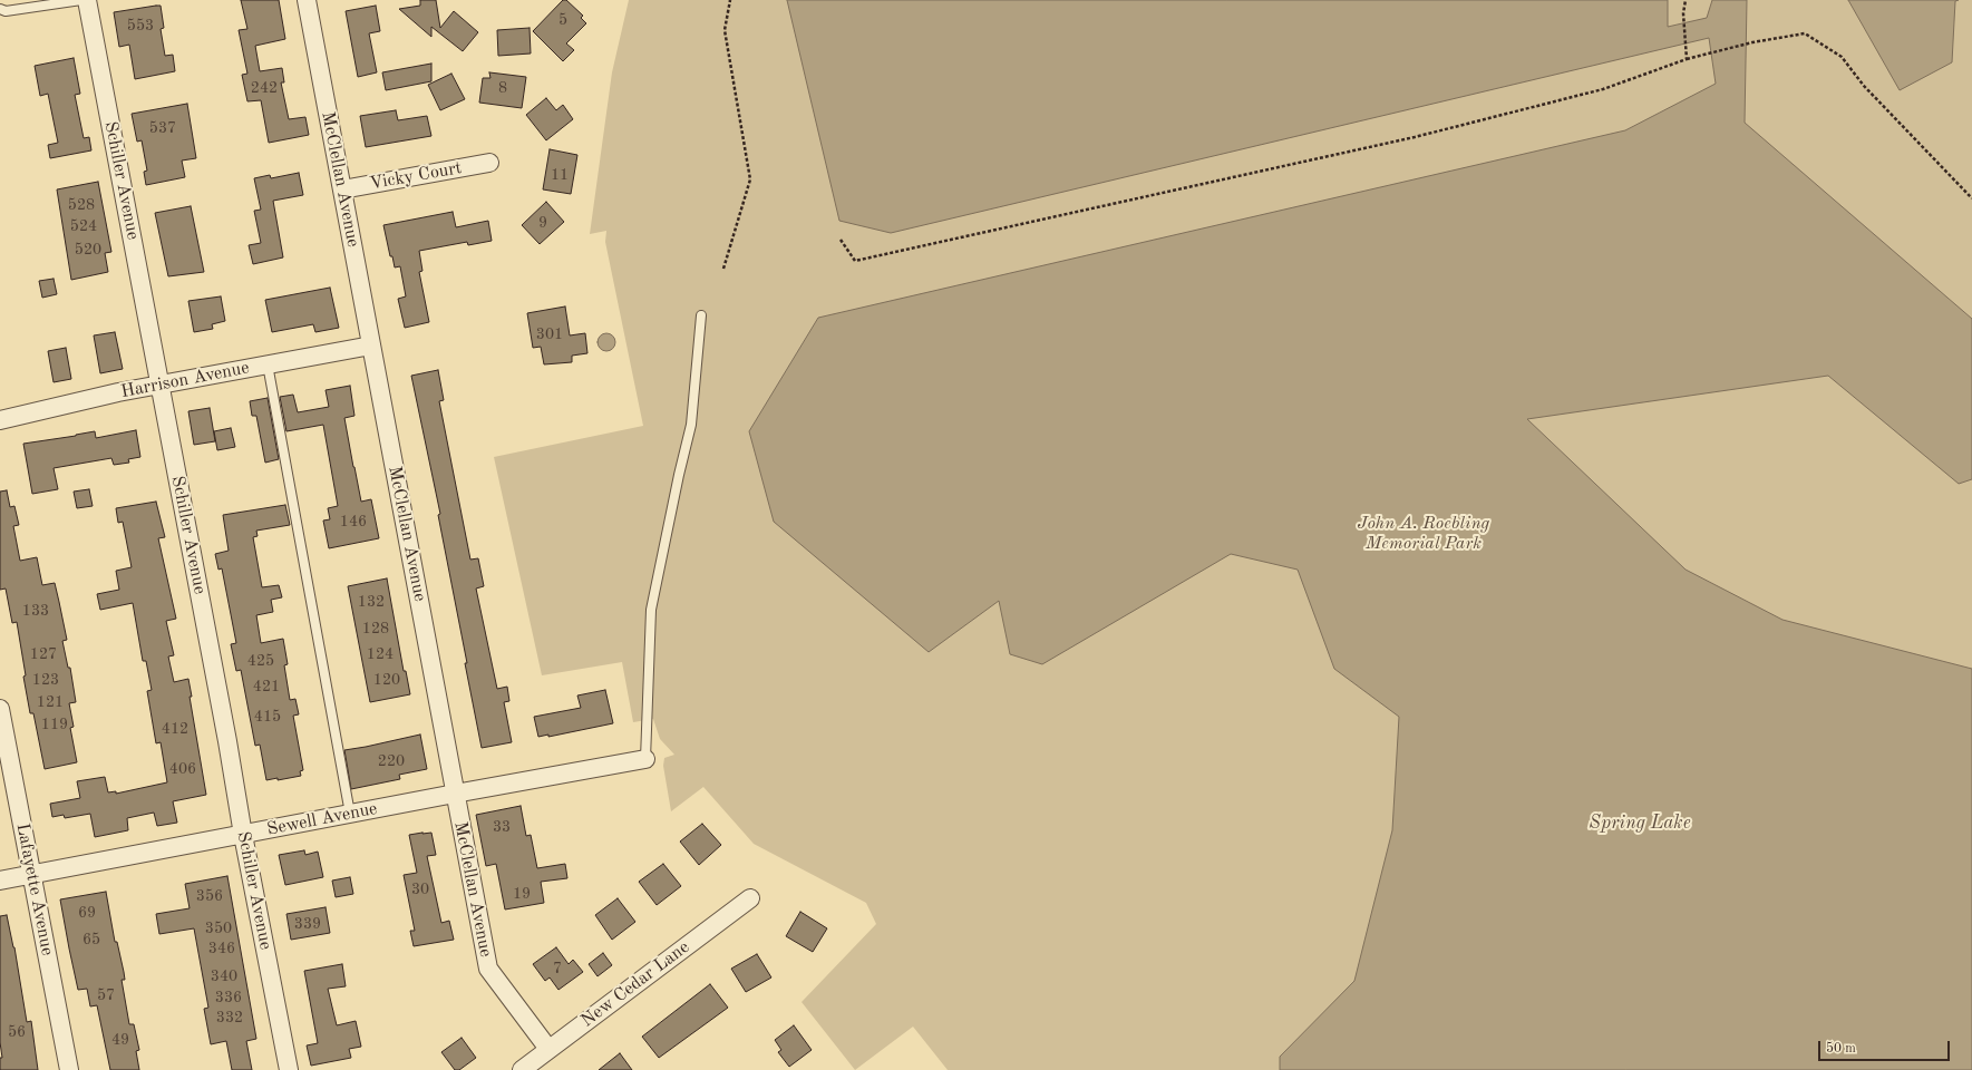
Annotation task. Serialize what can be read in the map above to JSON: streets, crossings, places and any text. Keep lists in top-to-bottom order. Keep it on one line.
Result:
{"streets":{"street":["Vicky Court","McClellan Avenue","Schiller Avenue","Harrison Avenue","Sewell Avenue","Lafayette Avenue","New Cedar Lane"]},"crossings":[["Vicky Court","McClellan Avenue"],["McClellan Avenue","Harrison Avenue"],["McClellan Avenue","Sewell Avenue"],["McClellan Avenue","New Cedar Lane"],["Schiller Avenue","Harrison Avenue"],["Schiller Avenue","Sewell Avenue"],["Sewell Avenue","Lafayette Avenue"]],"water":["Spring Lake"],"parks":["John A. Roebling Memorial Park"],"house_numbers":["5","553","242","8","537","11","528","9","524","520","301","146","132","133","128","127","124","425","123","120","421","121","415","119","412","220","406","33","30","19","356","69","339","350","65","346","7","340","57","336","332","56","49"],"scale_bar":"50 m"}
